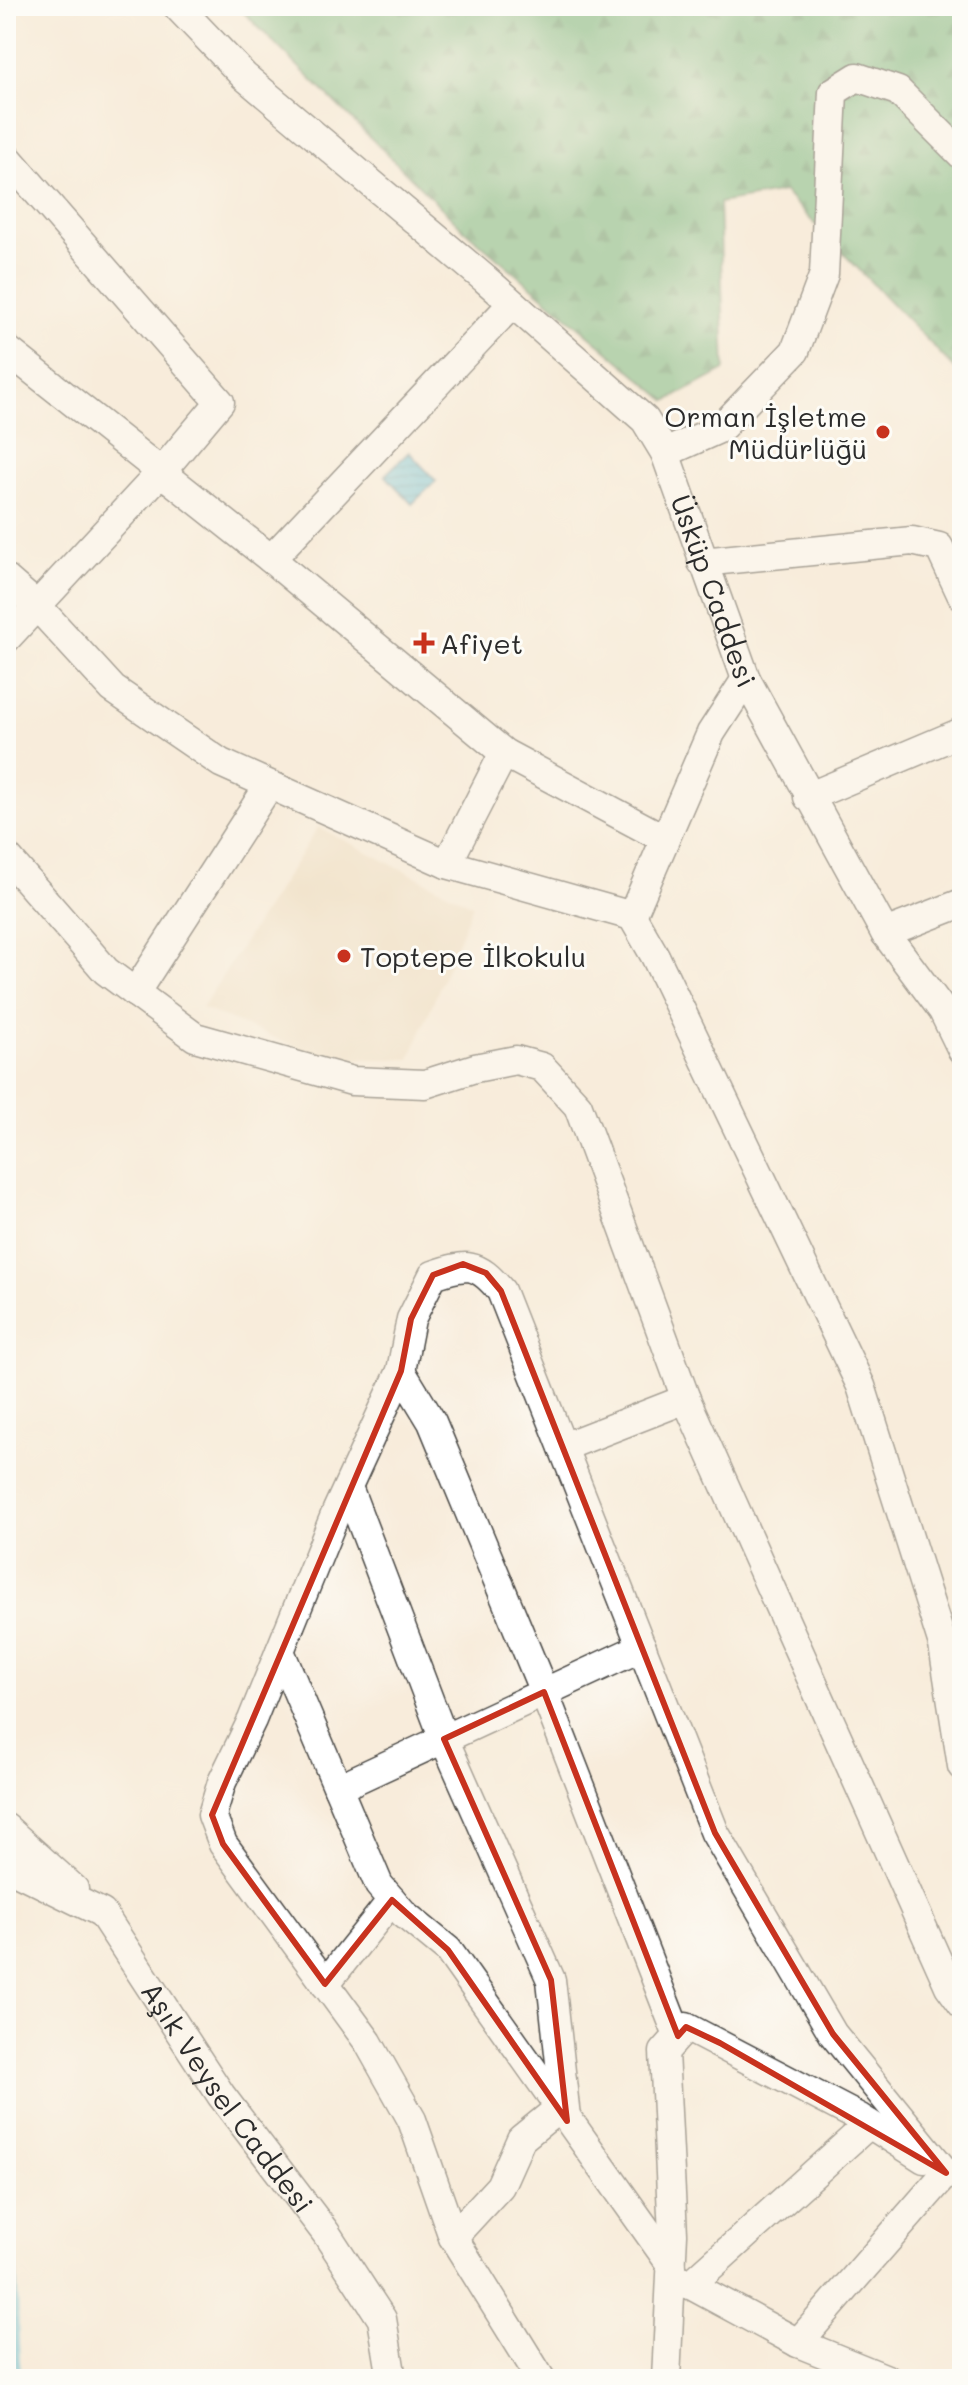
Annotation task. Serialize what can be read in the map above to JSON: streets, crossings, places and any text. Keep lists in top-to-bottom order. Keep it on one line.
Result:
{"streets":{"street":["Üsküp Caddesi","Aşık Veysel Caddesi"]},"places":{"other":["Orman İşletme Müdürlüğü","Toptepe İlkokulu"],"health":["Afiyet"]}}
